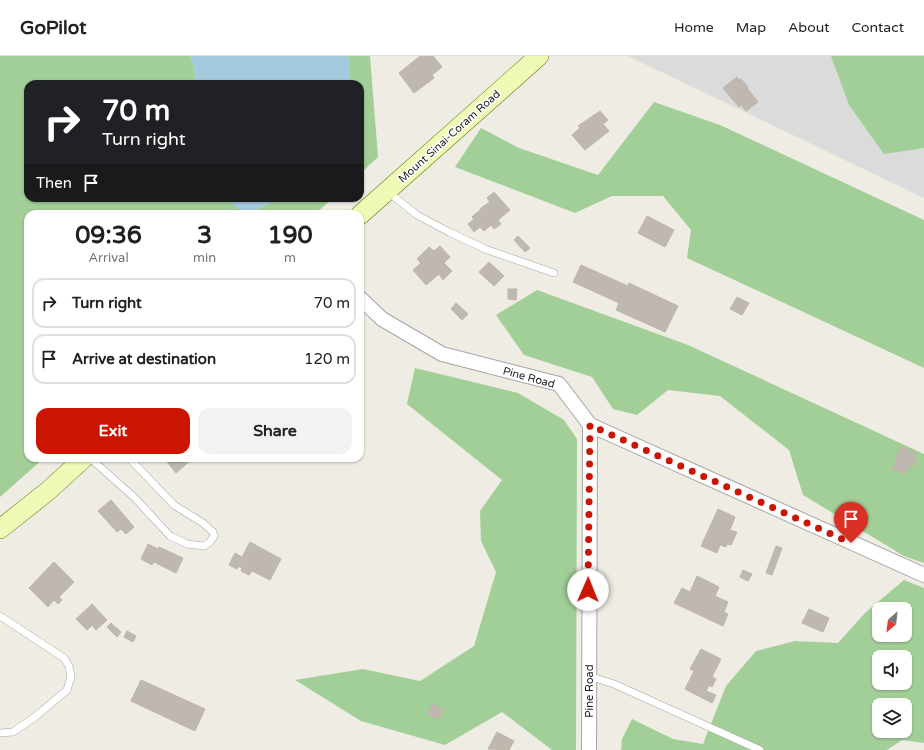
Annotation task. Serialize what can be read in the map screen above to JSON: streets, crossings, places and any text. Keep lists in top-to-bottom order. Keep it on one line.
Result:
{"streets":{"main road":["Mount Sinai-Coram Road"],"street":["Pine Road"]},"north":"bottom left","page":{"header":"GoPilot","nav":["Home","Map","About","Contact"],"turn":["70 m","Turn right"],"then":"Then","eta":["09:36","Arrival","3","min","190","m"],"list":[{"name":"Turn right","value":"70 m"},{"name":"Arrive at destination","value":"120 m"}],"buttons":["Exit","Share"]}}
